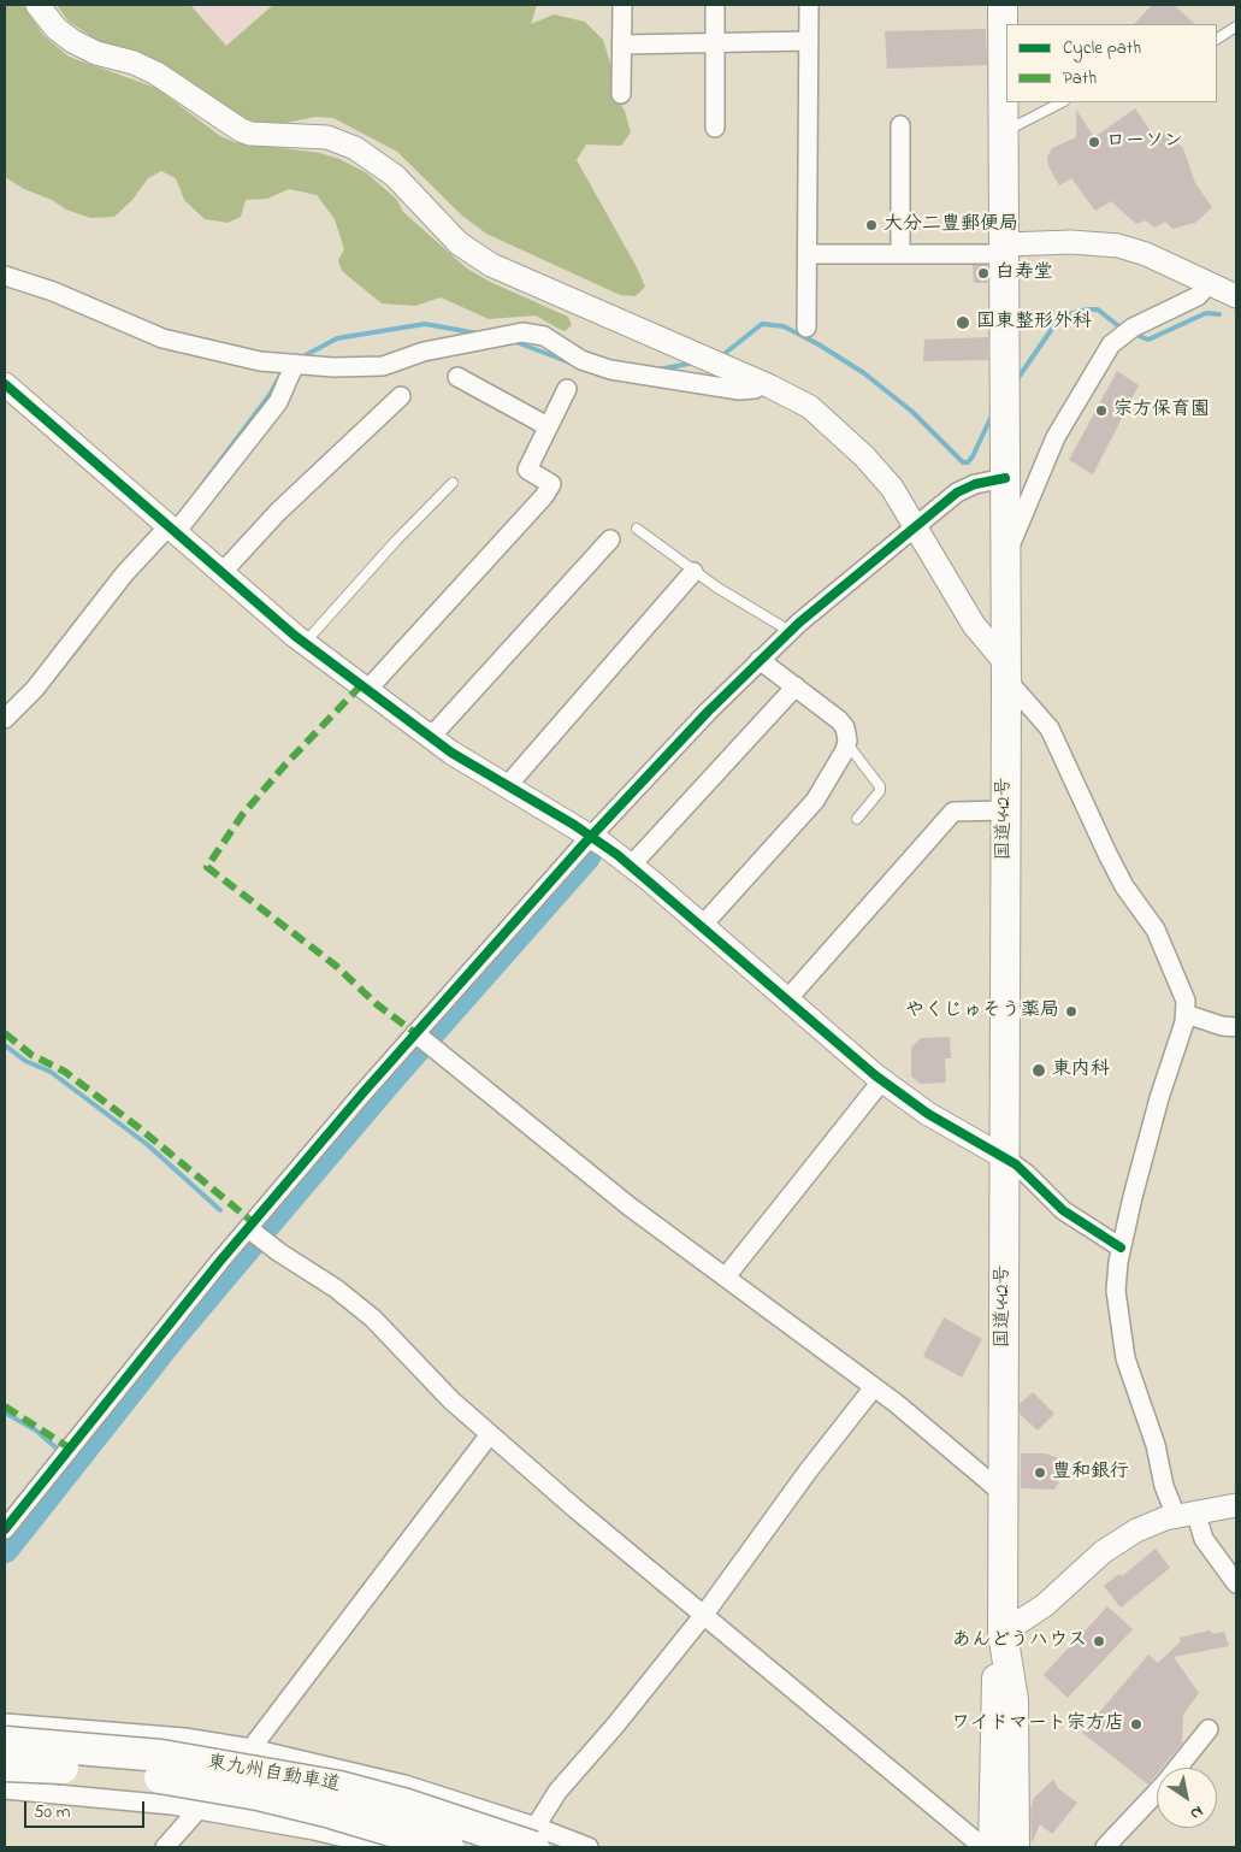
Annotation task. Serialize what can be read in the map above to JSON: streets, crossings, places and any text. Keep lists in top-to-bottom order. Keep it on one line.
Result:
{"streets":{"highway":["国道442号","東九州自動車道"]},"places":["ローソン","大分二豊郵便局","白寿堂","国東整形外科","宗方保育園","やくじゅそう薬局","東内科","豊和銀行","あんどうハウス","ワイドマート宗方店"],"legend":["Cycle path","Path"],"scale_bar":"50 m","north":"bottom right"}
